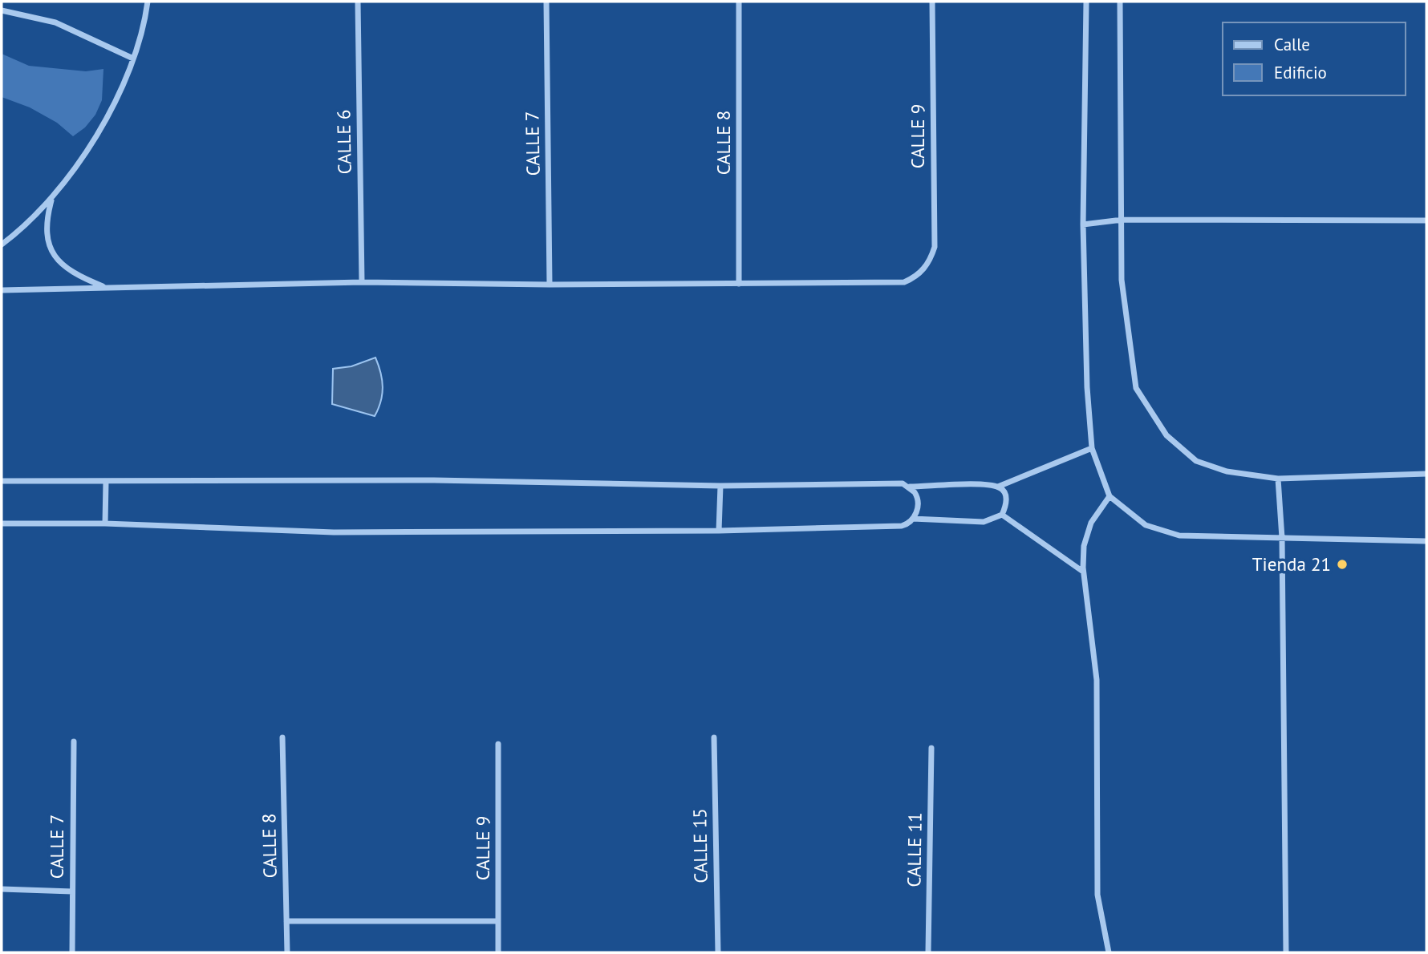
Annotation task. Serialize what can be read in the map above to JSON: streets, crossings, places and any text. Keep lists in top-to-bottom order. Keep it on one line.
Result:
{"streets":{"street":["CALLE 9","CALLE 6","CALLE 8","CALLE 7","CALLE 15","CALLE 11"]},"crossings":[["CALLE 9","CALLE 8"]],"places":["Tienda 21"],"legend":["Calle","Edificio"]}
